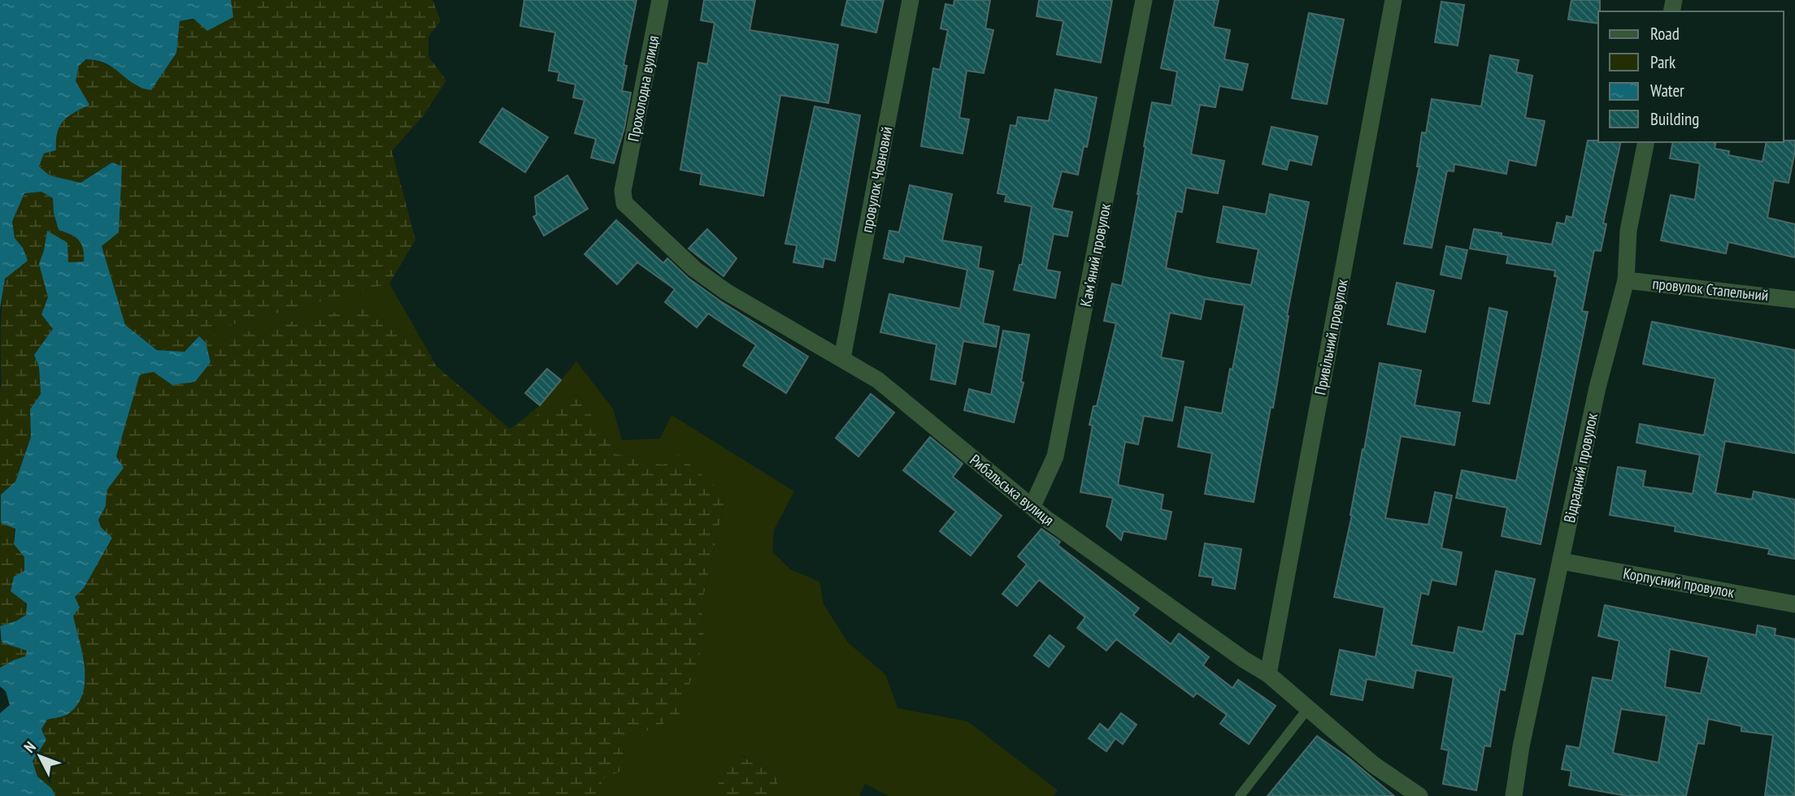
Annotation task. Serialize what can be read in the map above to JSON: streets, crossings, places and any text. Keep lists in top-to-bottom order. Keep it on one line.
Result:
{"streets":{"street":["Прохолодна вулиця","провулок Човновий","Камʼяний провулок","провулок Стапельний","Привільний провулок","Відрадний провулок","Рибальська вулиця","Корпусний провулок"]},"crossings":[["Прохолодна вулиця","Рибальська вулиця"],["провулок Човновий","Рибальська вулиця"],["Камʼяний провулок","Рибальська вулиця"],["провулок Стапельний","Відрадний провулок"],["Привільний провулок","Рибальська вулиця"],["Відрадний провулок","Корпусний провулок"]],"legend":["Road","Park","Water","Building"],"north":"top left"}
